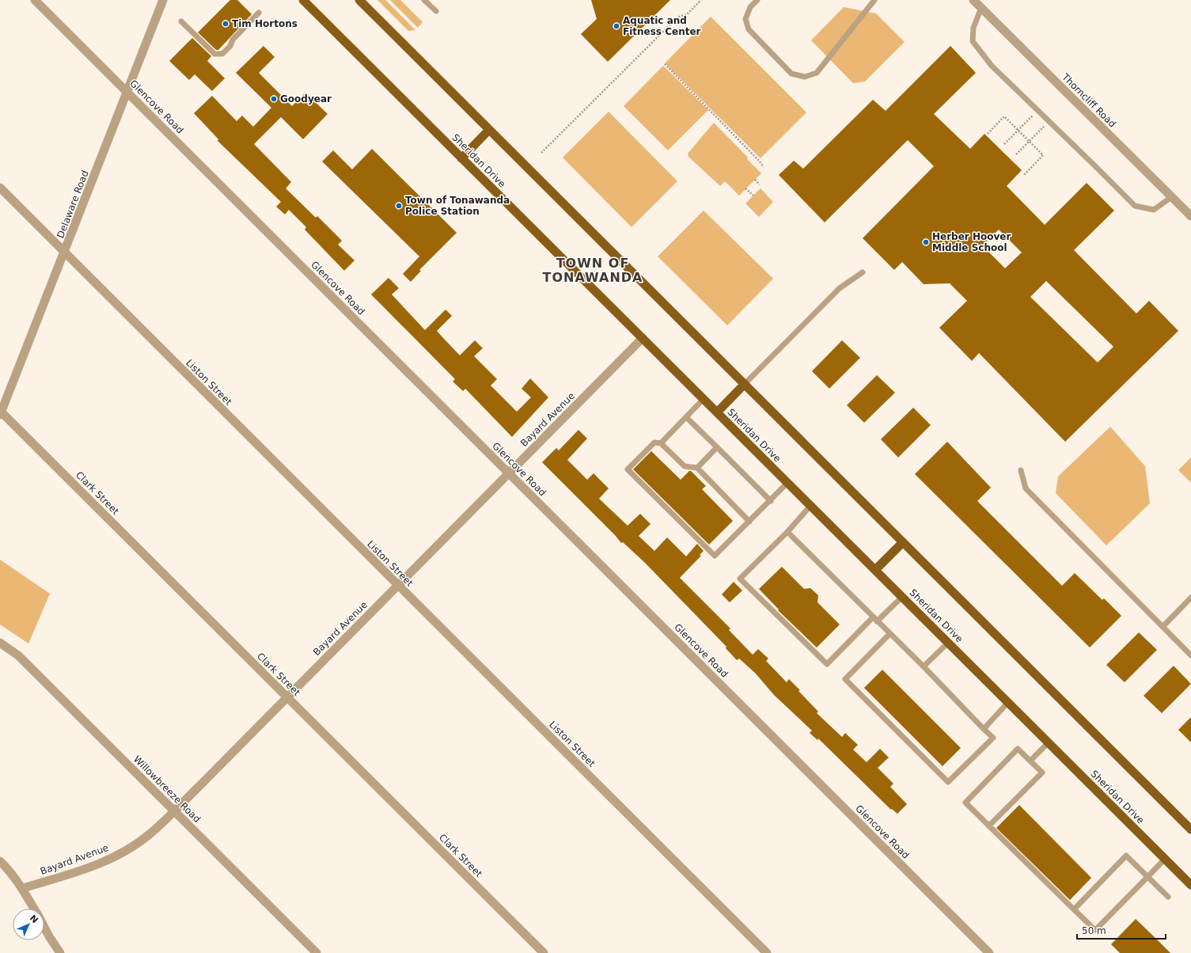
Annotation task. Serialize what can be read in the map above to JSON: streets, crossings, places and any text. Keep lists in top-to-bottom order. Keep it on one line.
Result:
{"streets":{"main road":["Sheridan Drive"],"street":["Thorncliff Road","Glencove Road","Delaware Road","Liston Street","Bayard Avenue","Clark Street","Willowbreeze Road"]},"crossings":[["Glencove Road","Delaware Road"],["Glencove Road","Bayard Avenue"],["Sheridan Drive","Bayard Avenue"],["Delaware Road","Liston Street"],["Delaware Road","Clark Street"],["Liston Street","Bayard Avenue"],["Bayard Avenue","Clark Street"],["Bayard Avenue","Willowbreeze Road"]],"districts":["TOWN OF TONAWANDA"],"places":["Tim Hortons","Aquatic and Fitness Center","Goodyear","Town of Tonawanda Police Station","Herber Hoover Middle School"],"scale_bar":"50 m","north":"top right"}
